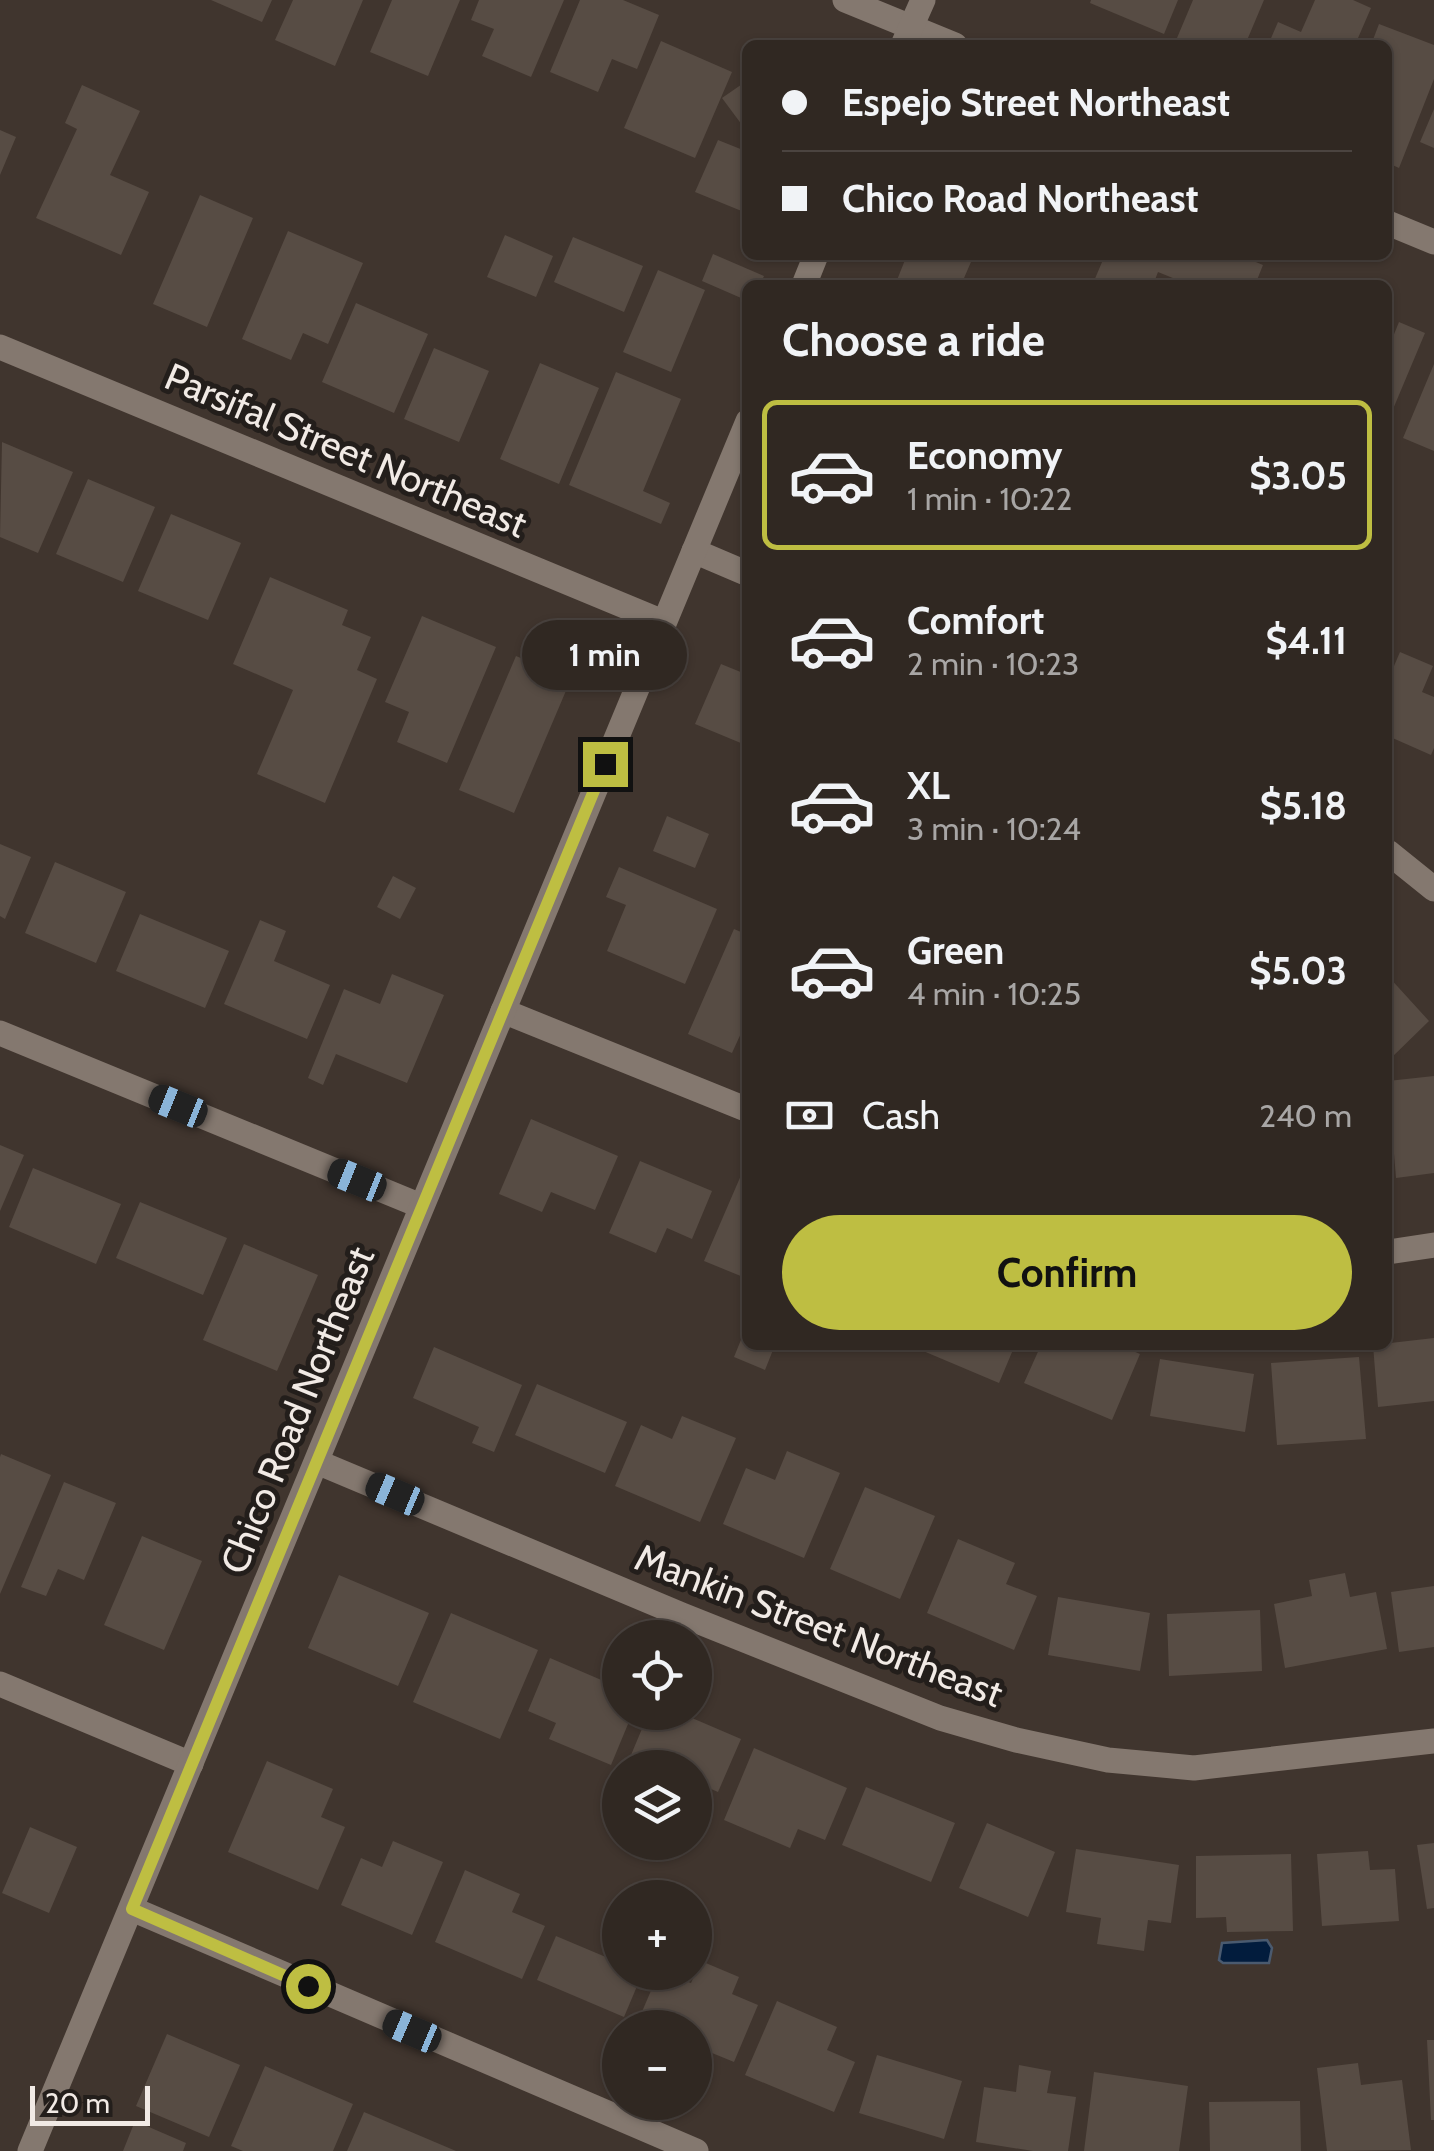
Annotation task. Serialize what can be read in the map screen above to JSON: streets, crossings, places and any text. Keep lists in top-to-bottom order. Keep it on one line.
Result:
{"streets":{"street":["Parsifal Street Northeast","Chico Road Northeast","Mankin Street Northeast"]},"crossings":[["Parsifal Street Northeast","Chico Road Northeast"],["Chico Road Northeast","Mankin Street Northeast"]],"scale_bar":"20 m","page":{"banner":["Espejo Street Northeast","Chico Road Northeast"],"heading":"Choose a ride","list":[{"name":"Economy","note":"1 min · 10:22","value":"$3.05"},{"name":"Comfort","note":"2 min · 10:23","value":"$4.11"},{"name":"XL","note":"3 min · 10:24","value":"$5.18"},{"name":"Green","note":"4 min · 10:25","value":"$5.03"}],"bubble":"1 min","pay":["Cash","240 m"],"buttons":"Confirm","map_buttons":["+","−"],"scale":"20 m"}}
